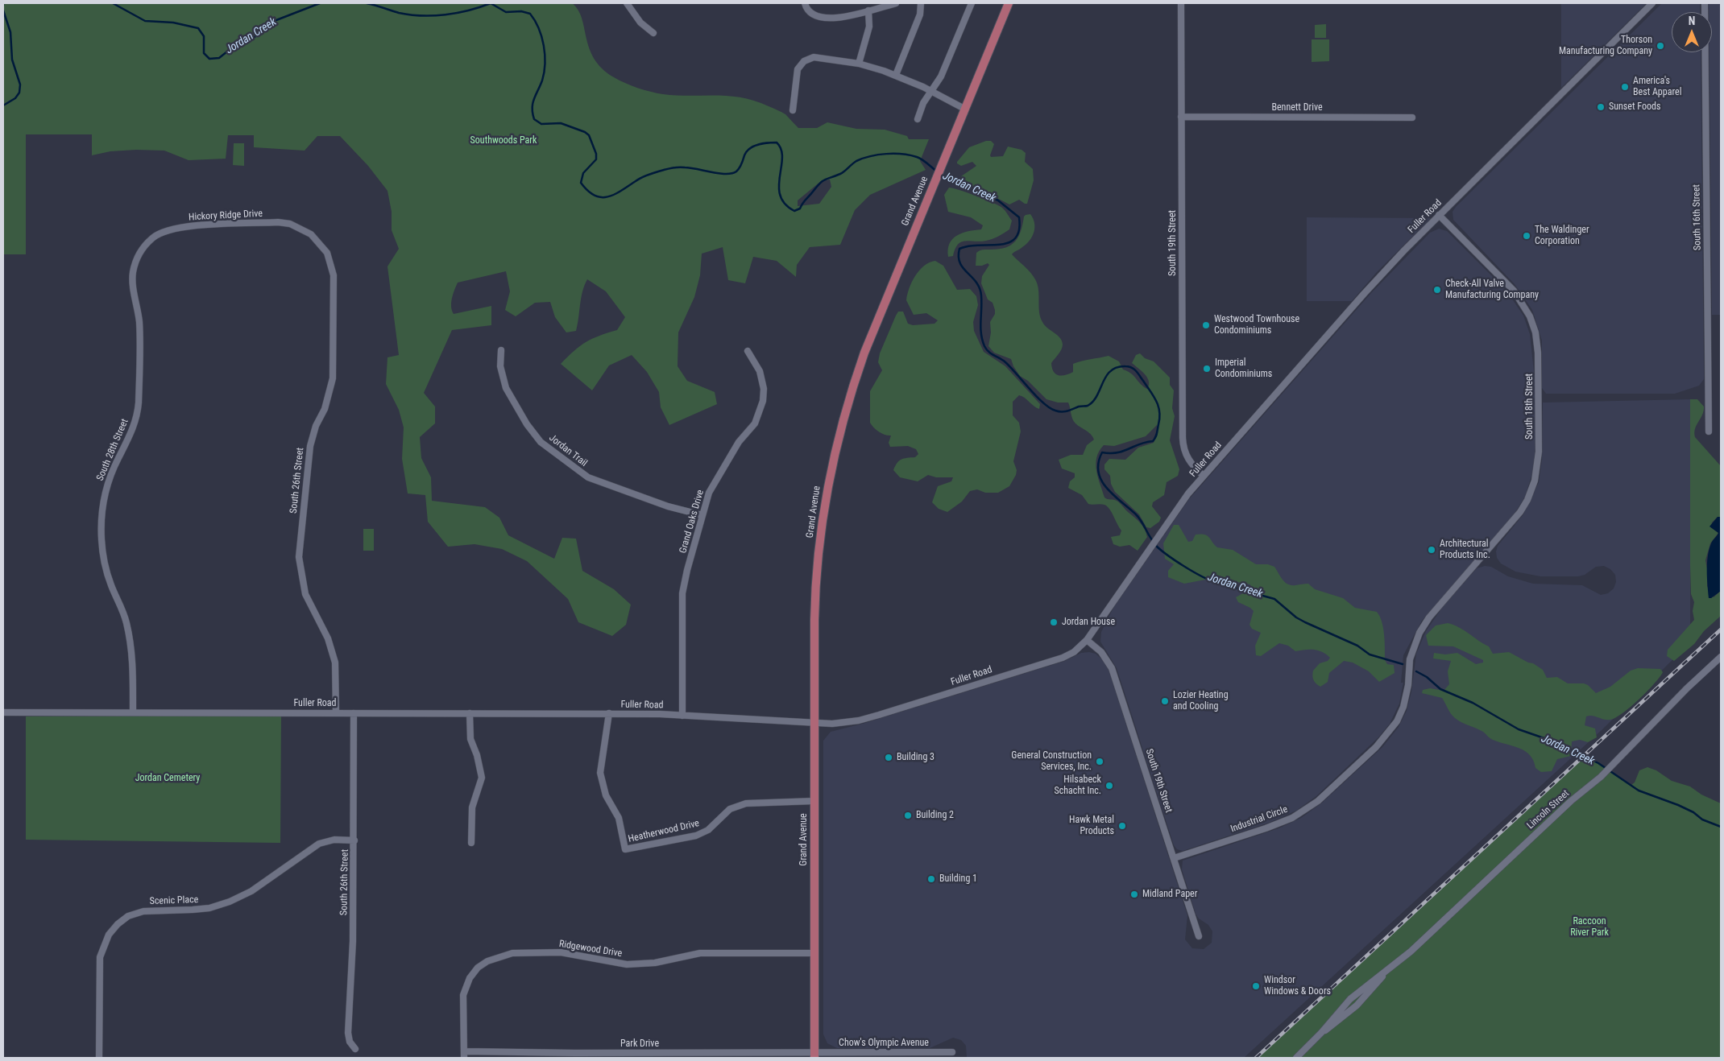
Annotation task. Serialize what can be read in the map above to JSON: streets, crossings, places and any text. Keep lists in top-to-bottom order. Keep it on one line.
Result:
{"streets":{"main road":["Grand Avenue"],"street":["Bennett Drive","Hickory Ridge Drive","Fuller Road","South 16th Street","South 19th Street","South 18th Street","South 28th Street","Jordan Trail","South 26th Street","Grand Oaks Drive","Lincoln Street","Industrial Circle","Heatherwood Drive","Scenic Place","Ridgewood Drive","Chow's Olympic Avenue","Park Drive"]},"crossings":[["Bennett Drive","South 19th Street"],["Grand Avenue","Fuller Road"],["Grand Avenue","Heatherwood Drive"],["Grand Avenue","Ridgewood Drive"],["Grand Avenue","Chow's Olympic Avenue"],["Grand Avenue","Park Drive"],["Hickory Ridge Drive","South 28th Street"],["Hickory Ridge Drive","South 26th Street"],["Fuller Road","South 19th Street"],["Fuller Road","South 18th Street"],["Fuller Road","South 28th Street"],["Fuller Road","South 26th Street"],["Fuller Road","Grand Oaks Drive"],["Fuller Road","Heatherwood Drive"],["South 19th Street","Industrial Circle"],["South 18th Street","Industrial Circle"],["Jordan Trail","Grand Oaks Drive"],["South 26th Street","Scenic Place"],["Ridgewood Drive","Park Drive"],["Chow's Olympic Avenue","Park Drive"]],"water":["Jordan Creek"],"parks":["Southwoods Park","Jordan Cemetery","Raccoon River Park"],"places":["Thorson Manufacturing Company","America's Best Apparel","Sunset Foods","The Waldinger Corporation","Check-All Valve Manufacturing Company","Westwood Townhouse Condominiums","Imperial Condominiums","Architectural Products Inc.","Jordan House","Lozier Heating and Cooling","Building 3","General Construction Services, Inc.","Hilsabeck Schacht Inc.","Building 2","Hawk Metal Products","Building 1","Midland Paper","Windsor Windows & Doors"],"north":"top"}
